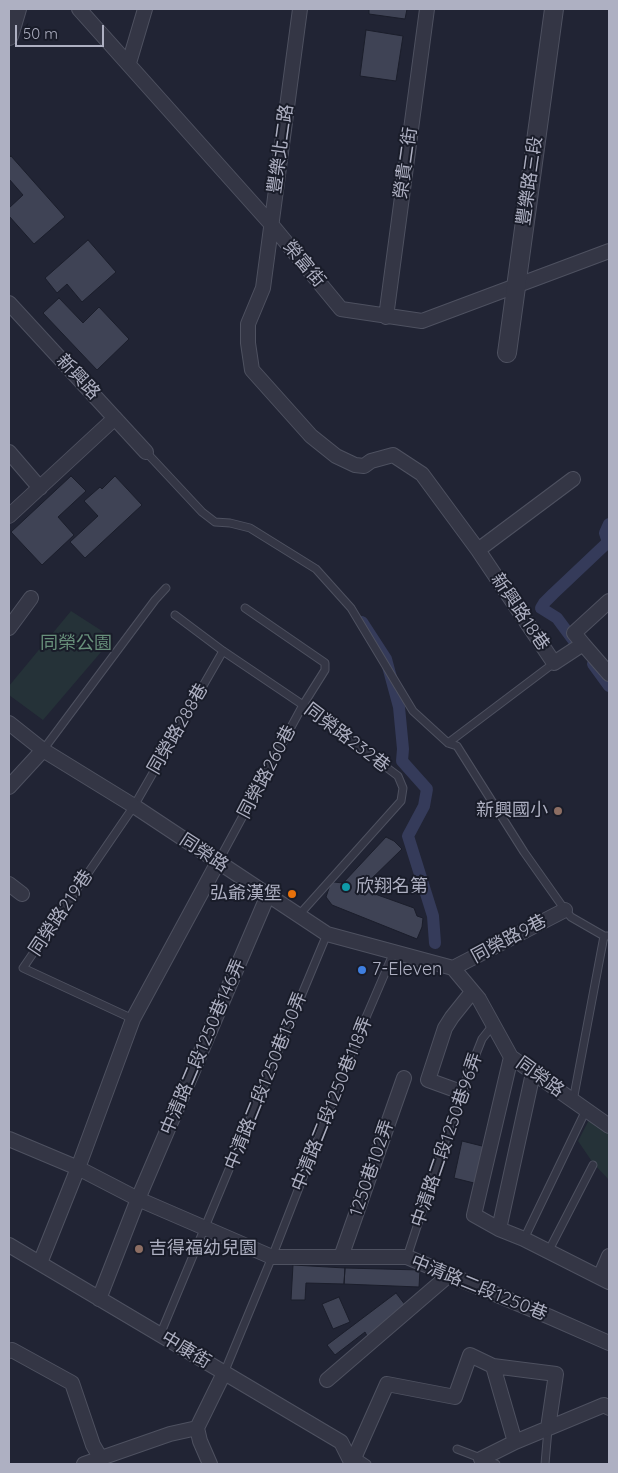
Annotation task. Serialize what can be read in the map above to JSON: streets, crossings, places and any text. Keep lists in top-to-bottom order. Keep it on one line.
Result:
{"streets":{"street":["豐樂北二路","榮貴二街","豐樂路三段","榮富街","新興路","新興路18巷","同榮路","同榮路9巷","中清路二段1250巷146弄","1250巷102弄","中清路二段1250巷","中康街"],"lane":["同榮路288巷","同榮路232巷","同榮路260巷","同榮路219巷","中清路二段1250巷130弄","中清路二段1250巷118弄","中清路二段1250巷96弄"]},"crossings":[["豐樂北二路","榮富街"],["豐樂北二路","新興路18巷"],["榮貴二街","榮富街"],["豐樂路三段","榮富街"],["同榮路288巷","同榮路232巷"],["同榮路288巷","同榮路"],["同榮路288巷","同榮路219巷"],["同榮路232巷","同榮路260巷"],["同榮路232巷","同榮路"],["同榮路260巷","同榮路"],["同榮路","同榮路219巷"],["同榮路","同榮路9巷"],["同榮路","中清路二段1250巷146弄"],["同榮路","中清路二段1250巷130弄"],["同榮路","中清路二段1250巷118弄"],["同榮路","中清路二段1250巷96弄"],["中清路二段1250巷146弄","中清路二段1250巷"],["中清路二段1250巷146弄","中康街"],["中清路二段1250巷130弄","中清路二段1250巷"],["中清路二段1250巷130弄","中康街"],["中清路二段1250巷118弄","中清路二段1250巷"],["中清路二段1250巷118弄","中康街"],["中清路二段1250巷96弄","中清路二段1250巷"],["1250巷102弄","中清路二段1250巷"]],"parks":["同榮公園"],"places":["新興國小","欣翔名第","弘爺漢堡","7-Eleven","吉得福幼兒園"],"scale_bar":"50 m"}
